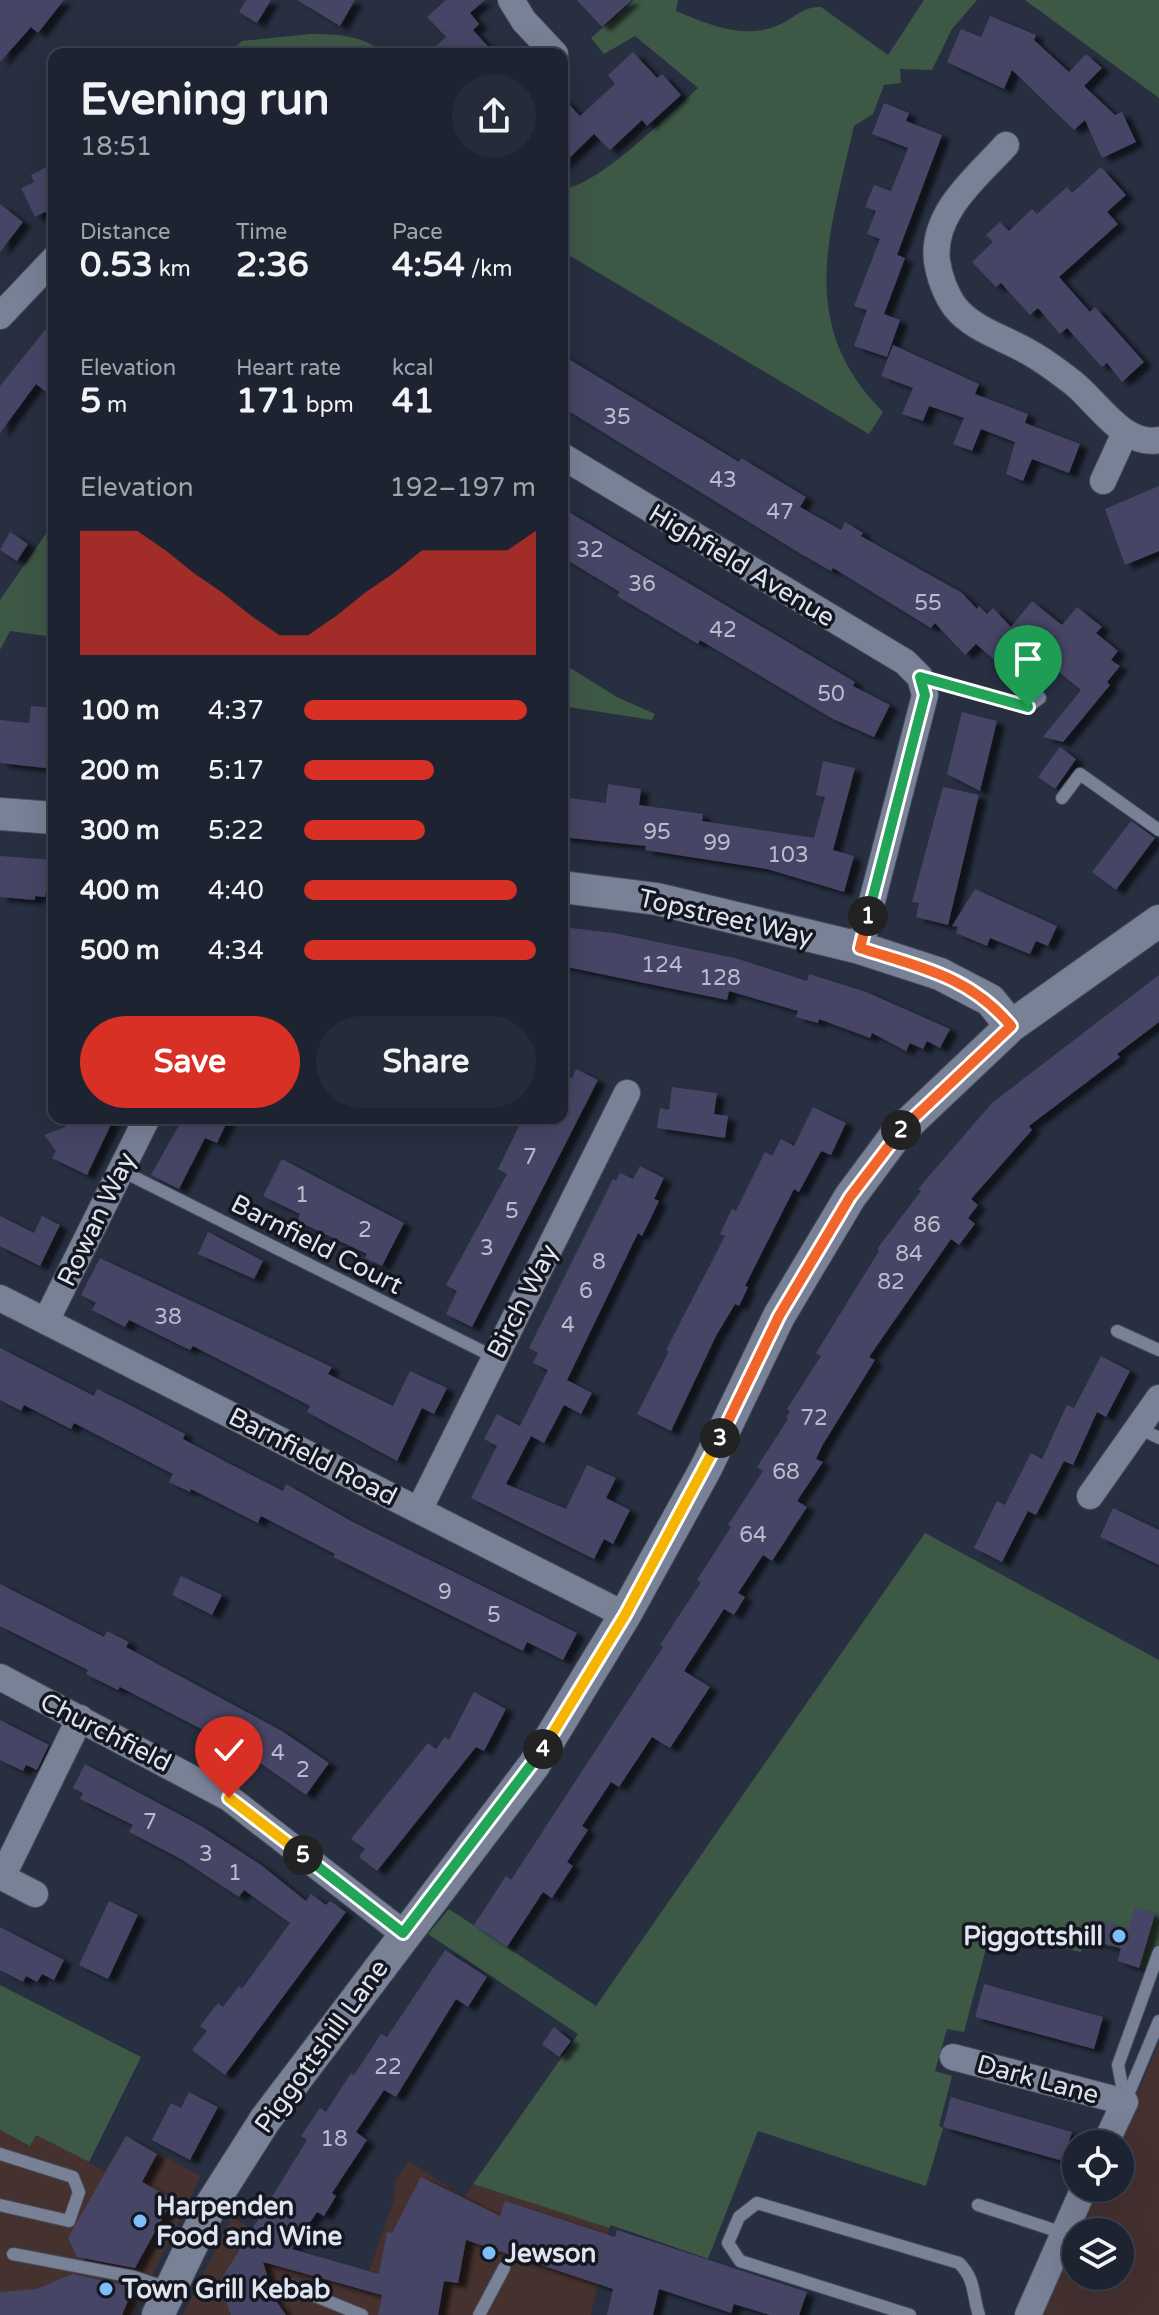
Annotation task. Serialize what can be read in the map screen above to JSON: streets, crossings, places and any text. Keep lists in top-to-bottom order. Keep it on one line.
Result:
{"streets":{"street":["Highfield Avenue","Topstreet Way","Rowan Way","Birch Way","Barnfield Road","Churchfield","Piggottshill Lane","Dark Lane"],"lane":["Barnfield Court"]},"crossings":[["Topstreet Way","Piggottshill Lane"],["Rowan Way","Barnfield Court"],["Rowan Way","Barnfield Road"],["Barnfield Court","Birch Way"],["Birch Way","Barnfield Road"],["Barnfield Road","Piggottshill Lane"],["Churchfield","Piggottshill Lane"]],"places":["Piggottshill","Harpenden Food and Wine","Jewson","Town Grill Kebab"],"house_numbers":["35","43","47","32","36","55","42","50","95","99","103","124","128","7","1","5","86","2","3","84","8","82","6","38","4","72","68","64","9","5","4","2","7","3","1","22","18"],"page":{"heading":["Evening run","18:51"],"stats":[["Distance","0.53 km"],["Time","2:36"],["Pace","4:54 /km"],["Elevation","5 m"],["Heart rate","171 bpm"],["kcal","41"]],"chart":["Elevation","192–197 m"],"list":[{"name":"100 m","note":"4:37"},{"name":"200 m","note":"5:17"},{"name":"300 m","note":"5:22"},{"name":"400 m","note":"4:40"},{"name":"500 m","note":"4:34"}],"pins":["1","2","3","4","5"],"buttons":["Save","Share"]}}
